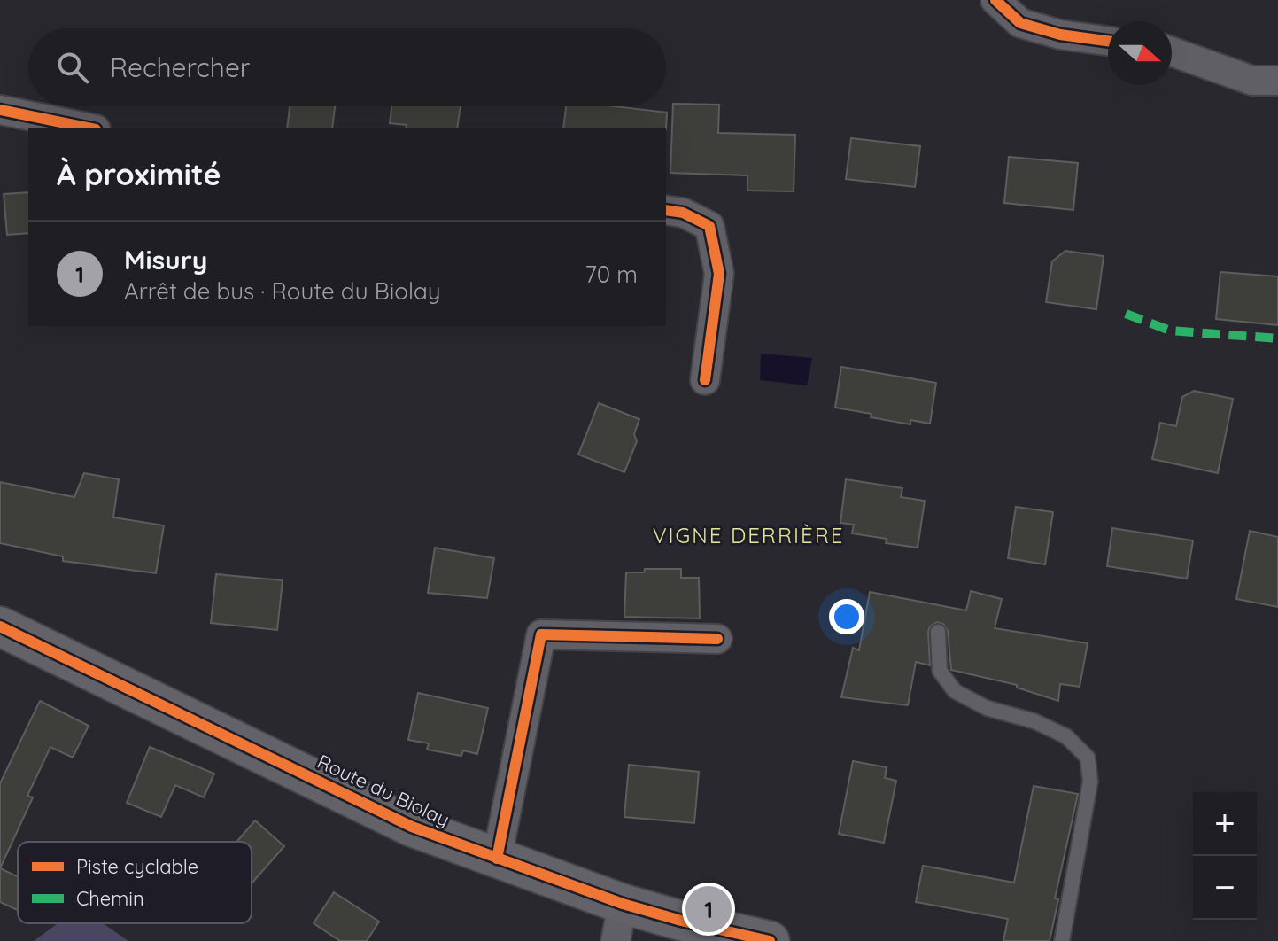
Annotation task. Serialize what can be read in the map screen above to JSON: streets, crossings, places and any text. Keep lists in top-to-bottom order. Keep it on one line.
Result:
{"streets":{"street":["Route du Biolay"]},"districts":["VIGNE DERRIÈRE"],"legend":["Piste cyclable","Chemin"],"north":"right","page":{"search":"Rechercher","heading":"À proximité","list":[{"mark":"1","name":"Misury","note":"Arrêt de bus · Route du Biolay","value":"70 m"}],"map_buttons":["+","−"],"pins":"1"}}
